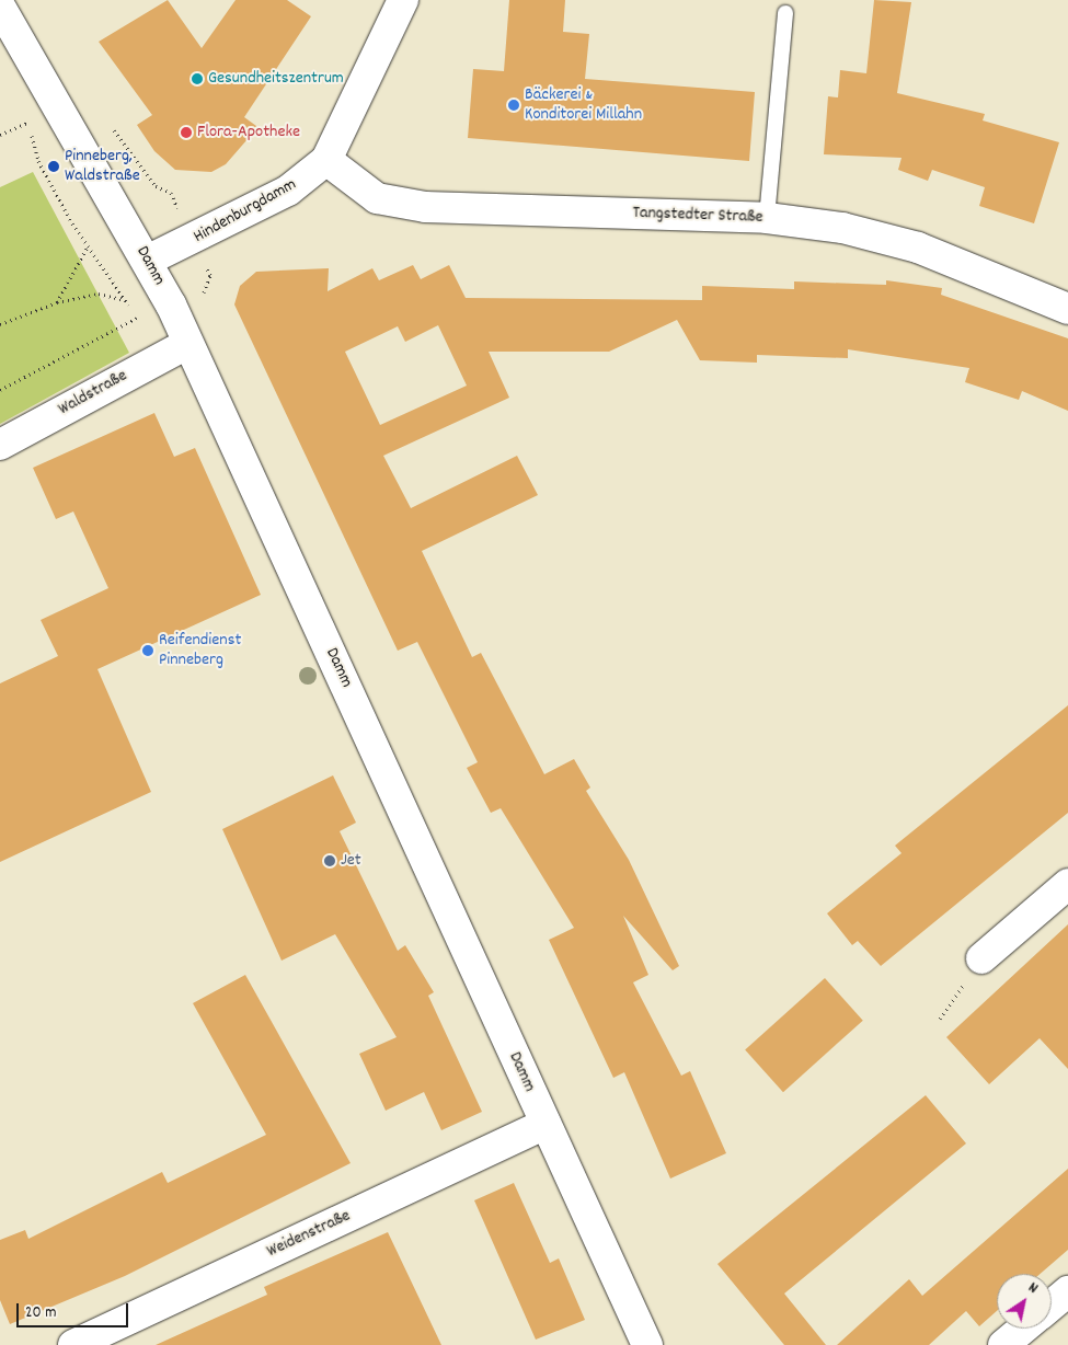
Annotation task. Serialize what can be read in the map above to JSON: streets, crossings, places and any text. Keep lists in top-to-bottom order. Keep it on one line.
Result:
{"streets":{"street":["Hindenburgdamm","Tangstedter Straße","Damm","Waldstraße","Weidenstraße"]},"crossings":[["Hindenburgdamm","Tangstedter Straße"],["Hindenburgdamm","Damm"],["Damm","Waldstraße"],["Damm","Weidenstraße"]],"places":["Gesundheitszentrum","Bäckerei & Konditorei Millahn","Flora-Apotheke","Pinneberg, Waldstraße","Reifendienst Pinneberg","Jet"],"scale_bar":"20 m","north":"top right"}
